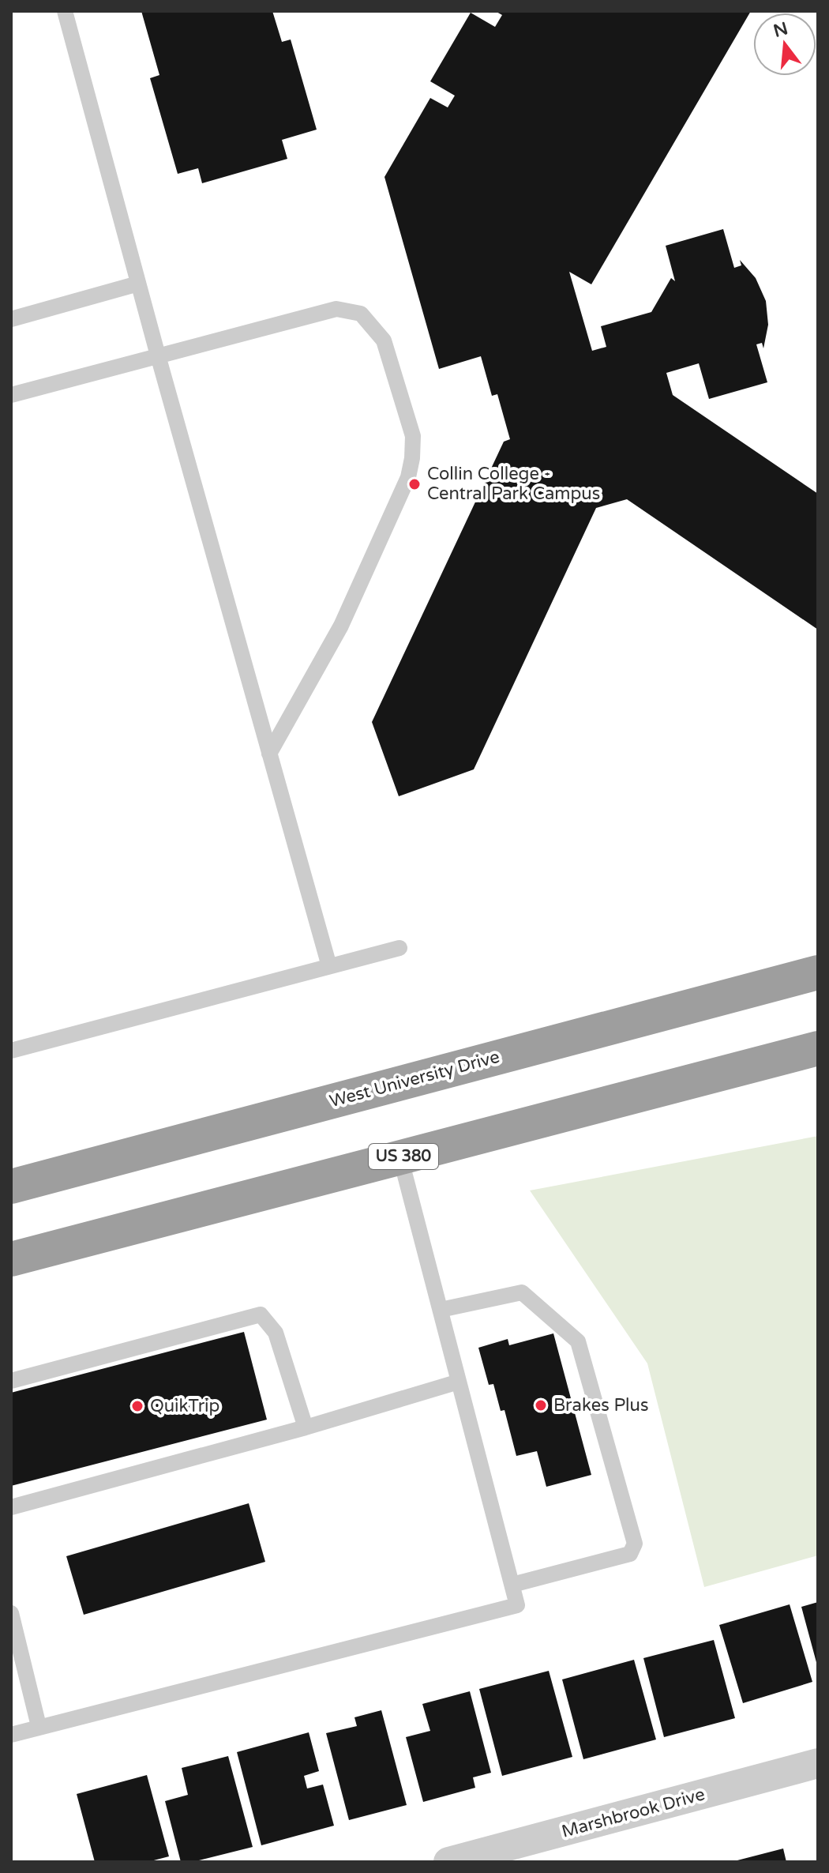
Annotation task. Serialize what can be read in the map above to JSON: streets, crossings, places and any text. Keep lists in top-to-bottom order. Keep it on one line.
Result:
{"streets":{"highway":["West University Drive","US 380"],"street":["Marshbrook Drive"]},"places":["Collin College - Central Park Campus","Brakes Plus","QuikTrip"],"north":"top"}
